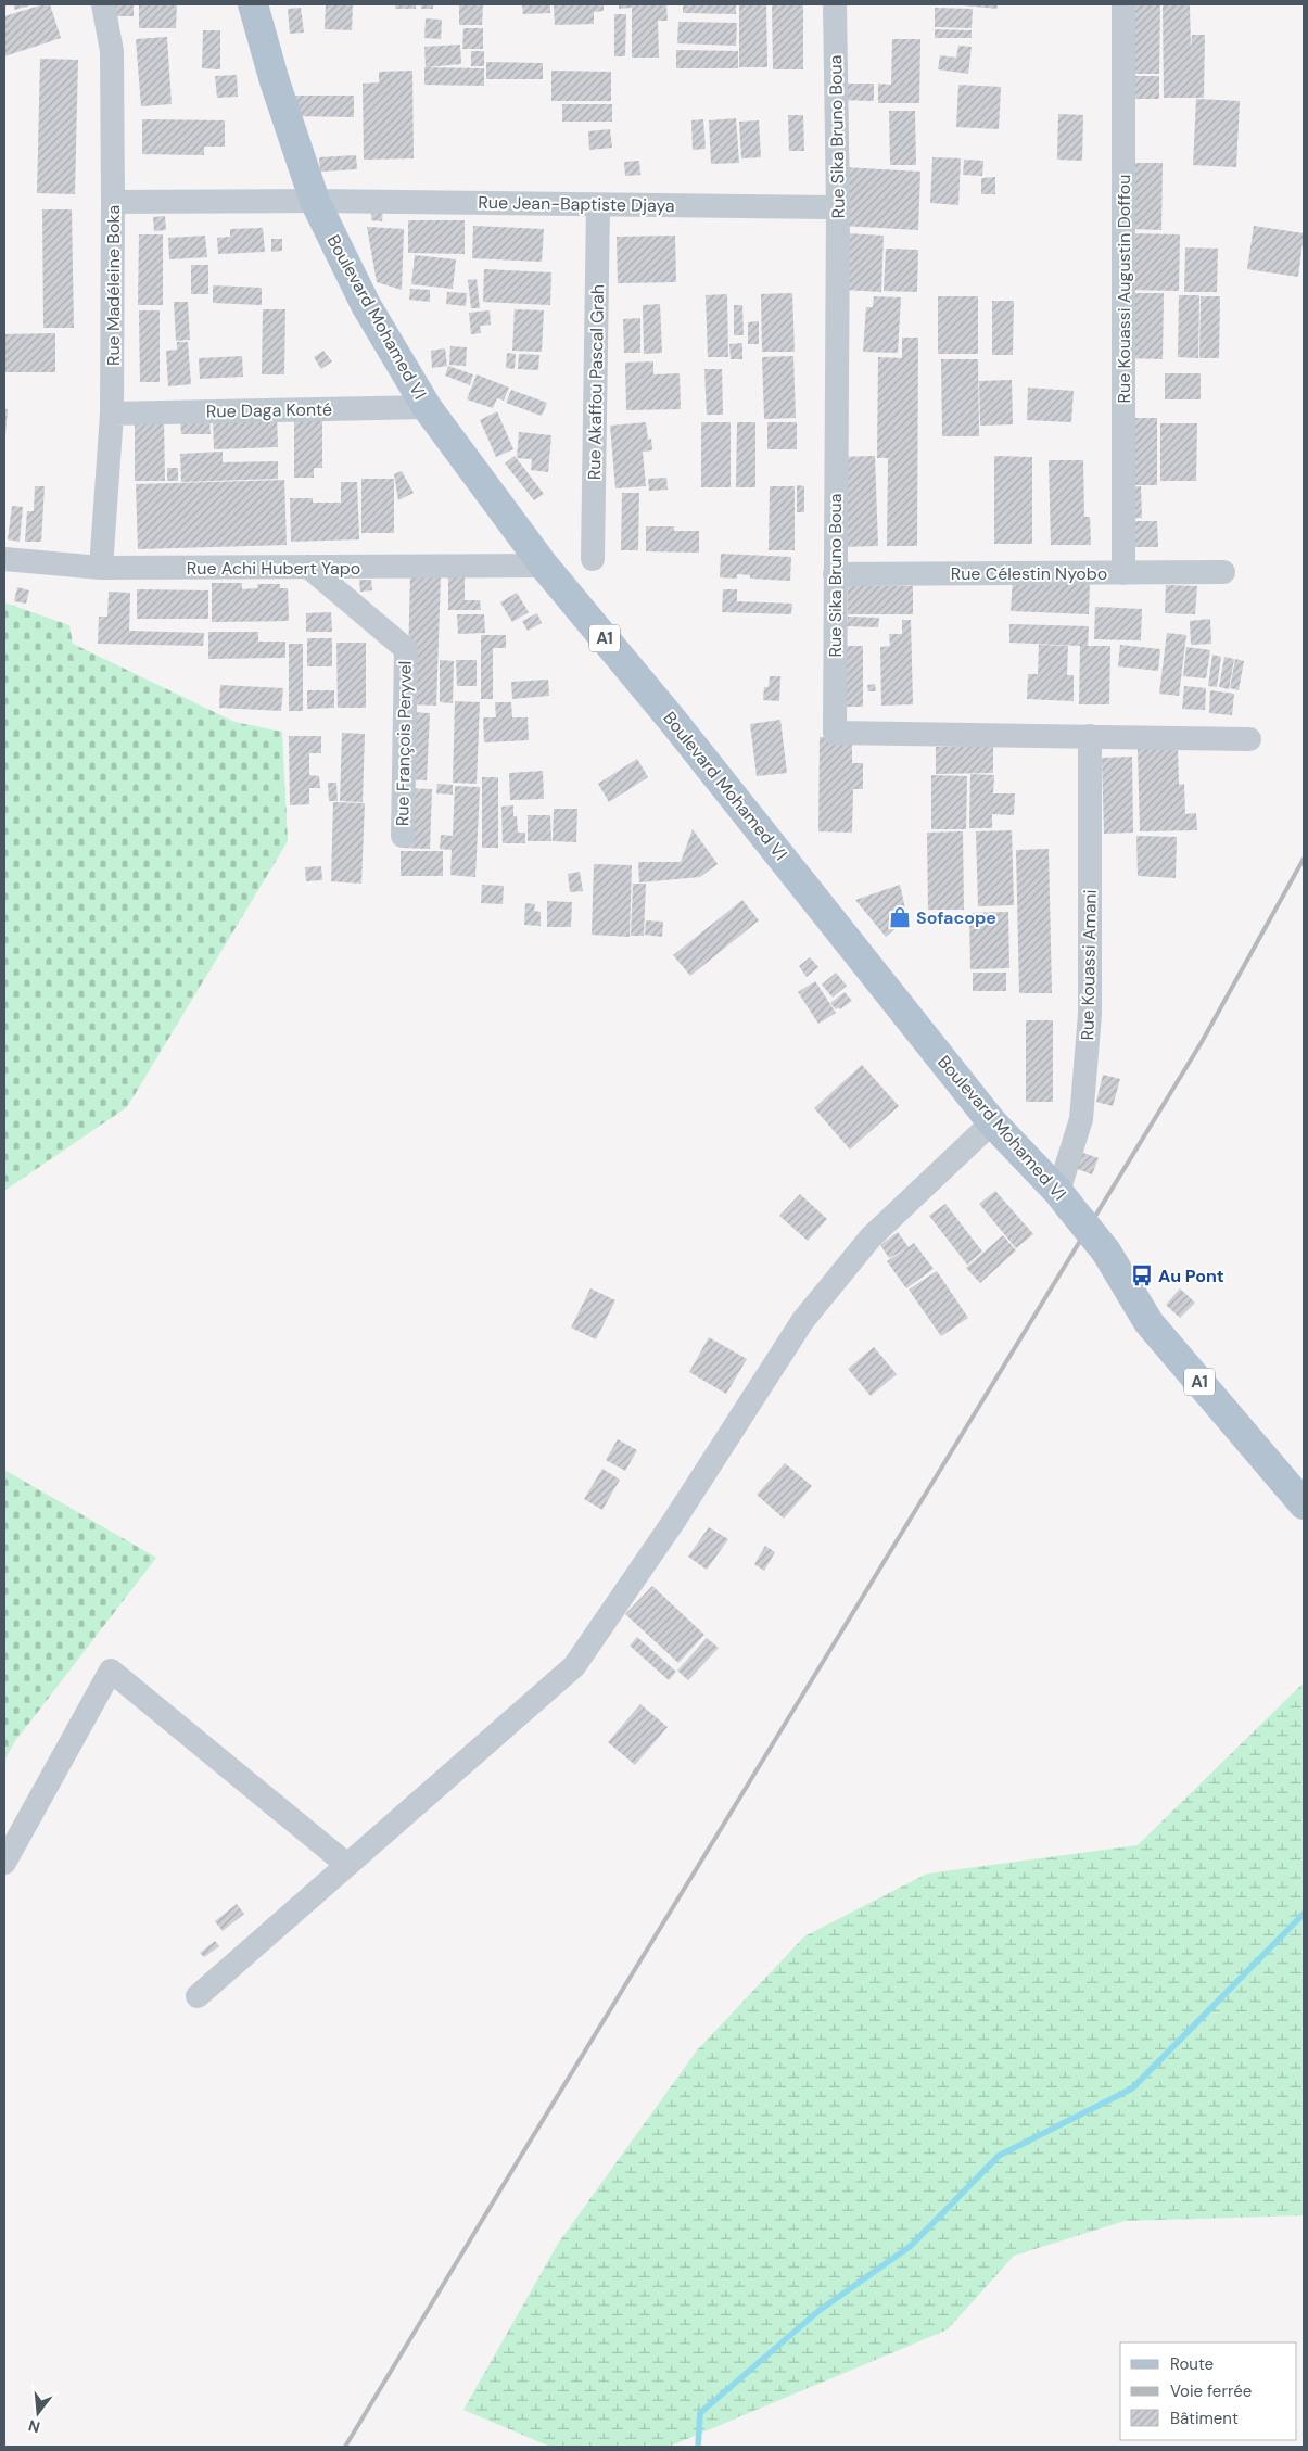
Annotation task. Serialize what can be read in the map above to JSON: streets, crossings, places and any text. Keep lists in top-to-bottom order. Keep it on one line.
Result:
{"streets":{"main road":["Boulevard Mohamed VI","A1"],"street":["Rue Sika Bruno Boua","Rue Jean-Baptiste Djaya","Rue Madéleine Boka","Rue Kouassi Augustin Doffou","Rue Akaffou Pascal Grah","Rue Daga Konté","Rue Achi Hubert Yapo","Rue Célestin Nyobo","Rue François Peryvel","Rue Kouassi Amani"]},"crossings":[["Rue Sika Bruno Boua","Rue Jean-Baptiste Djaya"],["Rue Sika Bruno Boua","Rue Célestin Nyobo"],["Rue Sika Bruno Boua","Rue Kouassi Amani"],["Rue Jean-Baptiste Djaya","Rue Madéleine Boka"],["Rue Jean-Baptiste Djaya","Boulevard Mohamed VI"],["Rue Jean-Baptiste Djaya","Rue Akaffou Pascal Grah"],["Rue Madéleine Boka","Rue Daga Konté"],["Rue Madéleine Boka","Rue Achi Hubert Yapo"],["Rue Kouassi Augustin Doffou","Rue Célestin Nyobo"],["Boulevard Mohamed VI","Rue Daga Konté"],["Boulevard Mohamed VI","Rue Achi Hubert Yapo"],["Boulevard Mohamed VI","Rue Kouassi Amani"],["Rue Achi Hubert Yapo","Rue François Peryvel"]],"places":{"shop":["Sofacope"],"bus stop":["Au Pont"]},"legend":["Route","Voie ferrée","Bâtiment"],"north":"bottom"}
